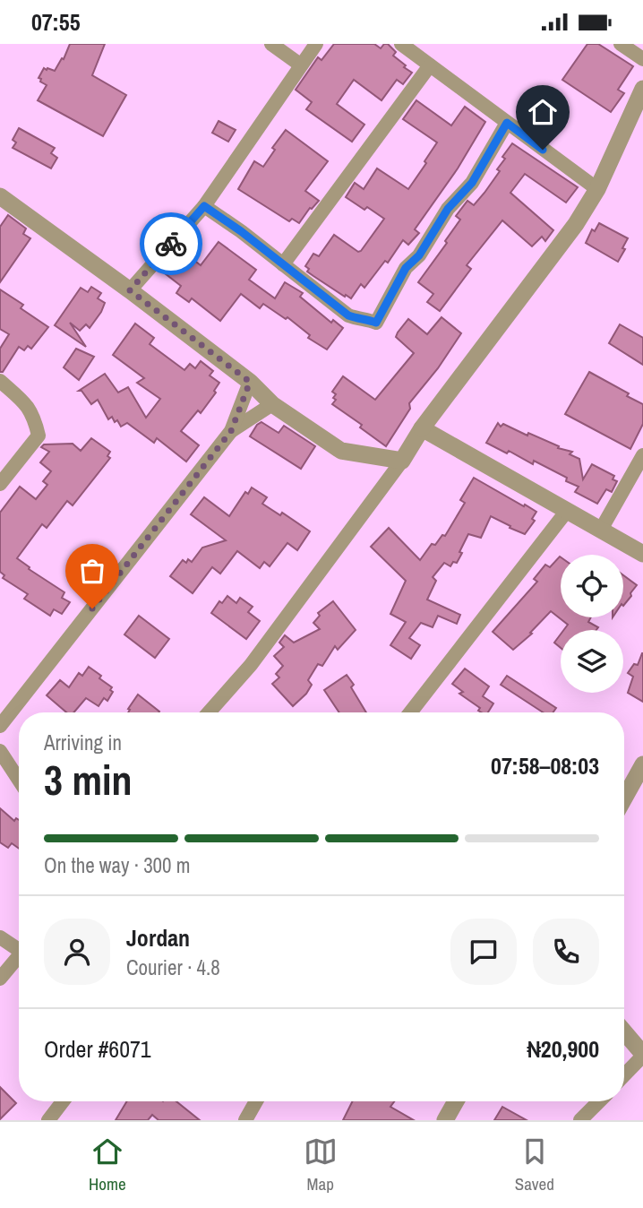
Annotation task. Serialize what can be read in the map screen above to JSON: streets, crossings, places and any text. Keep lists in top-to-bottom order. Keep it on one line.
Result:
{"page":{"status":"07:55","heading":["3 min","Arriving in","07:58–08:03"],"panel":["Jordan","Courier · 4.8","Order #6071","₦20,900"],"bar":"On the way · 300 m","tabs":["Home","Map","Saved"]}}
